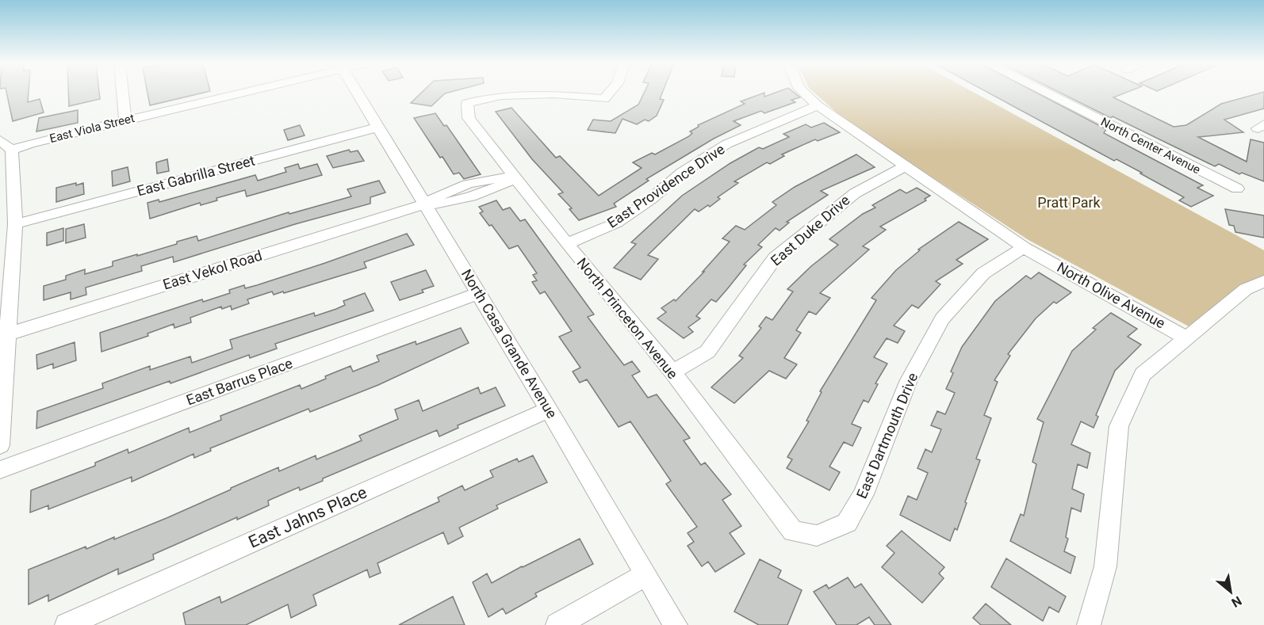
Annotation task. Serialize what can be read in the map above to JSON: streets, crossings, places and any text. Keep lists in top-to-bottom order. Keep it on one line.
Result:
{"streets":{"street":["East Viola Street","North Center Avenue","East Gabrilla Street","East Providence Drive","East Duke Drive","East Vekol Road","North Olive Avenue","North Princeton Avenue","North Casa Grande Avenue","East Barrus Place","East Dartmouth Drive","East Jahns Place"]},"crossings":[["East Gabrilla Street","North Casa Grande Avenue"],["East Providence Drive","North Olive Avenue"],["East Providence Drive","North Princeton Avenue"],["East Duke Drive","North Olive Avenue"],["East Duke Drive","North Princeton Avenue"],["East Vekol Road","North Princeton Avenue"],["East Vekol Road","North Casa Grande Avenue"],["North Olive Avenue","East Dartmouth Drive"],["North Princeton Avenue","East Dartmouth Drive"],["North Casa Grande Avenue","East Barrus Place"],["North Casa Grande Avenue","East Jahns Place"]],"parks":["Pratt Park"],"north":"bottom right"}
